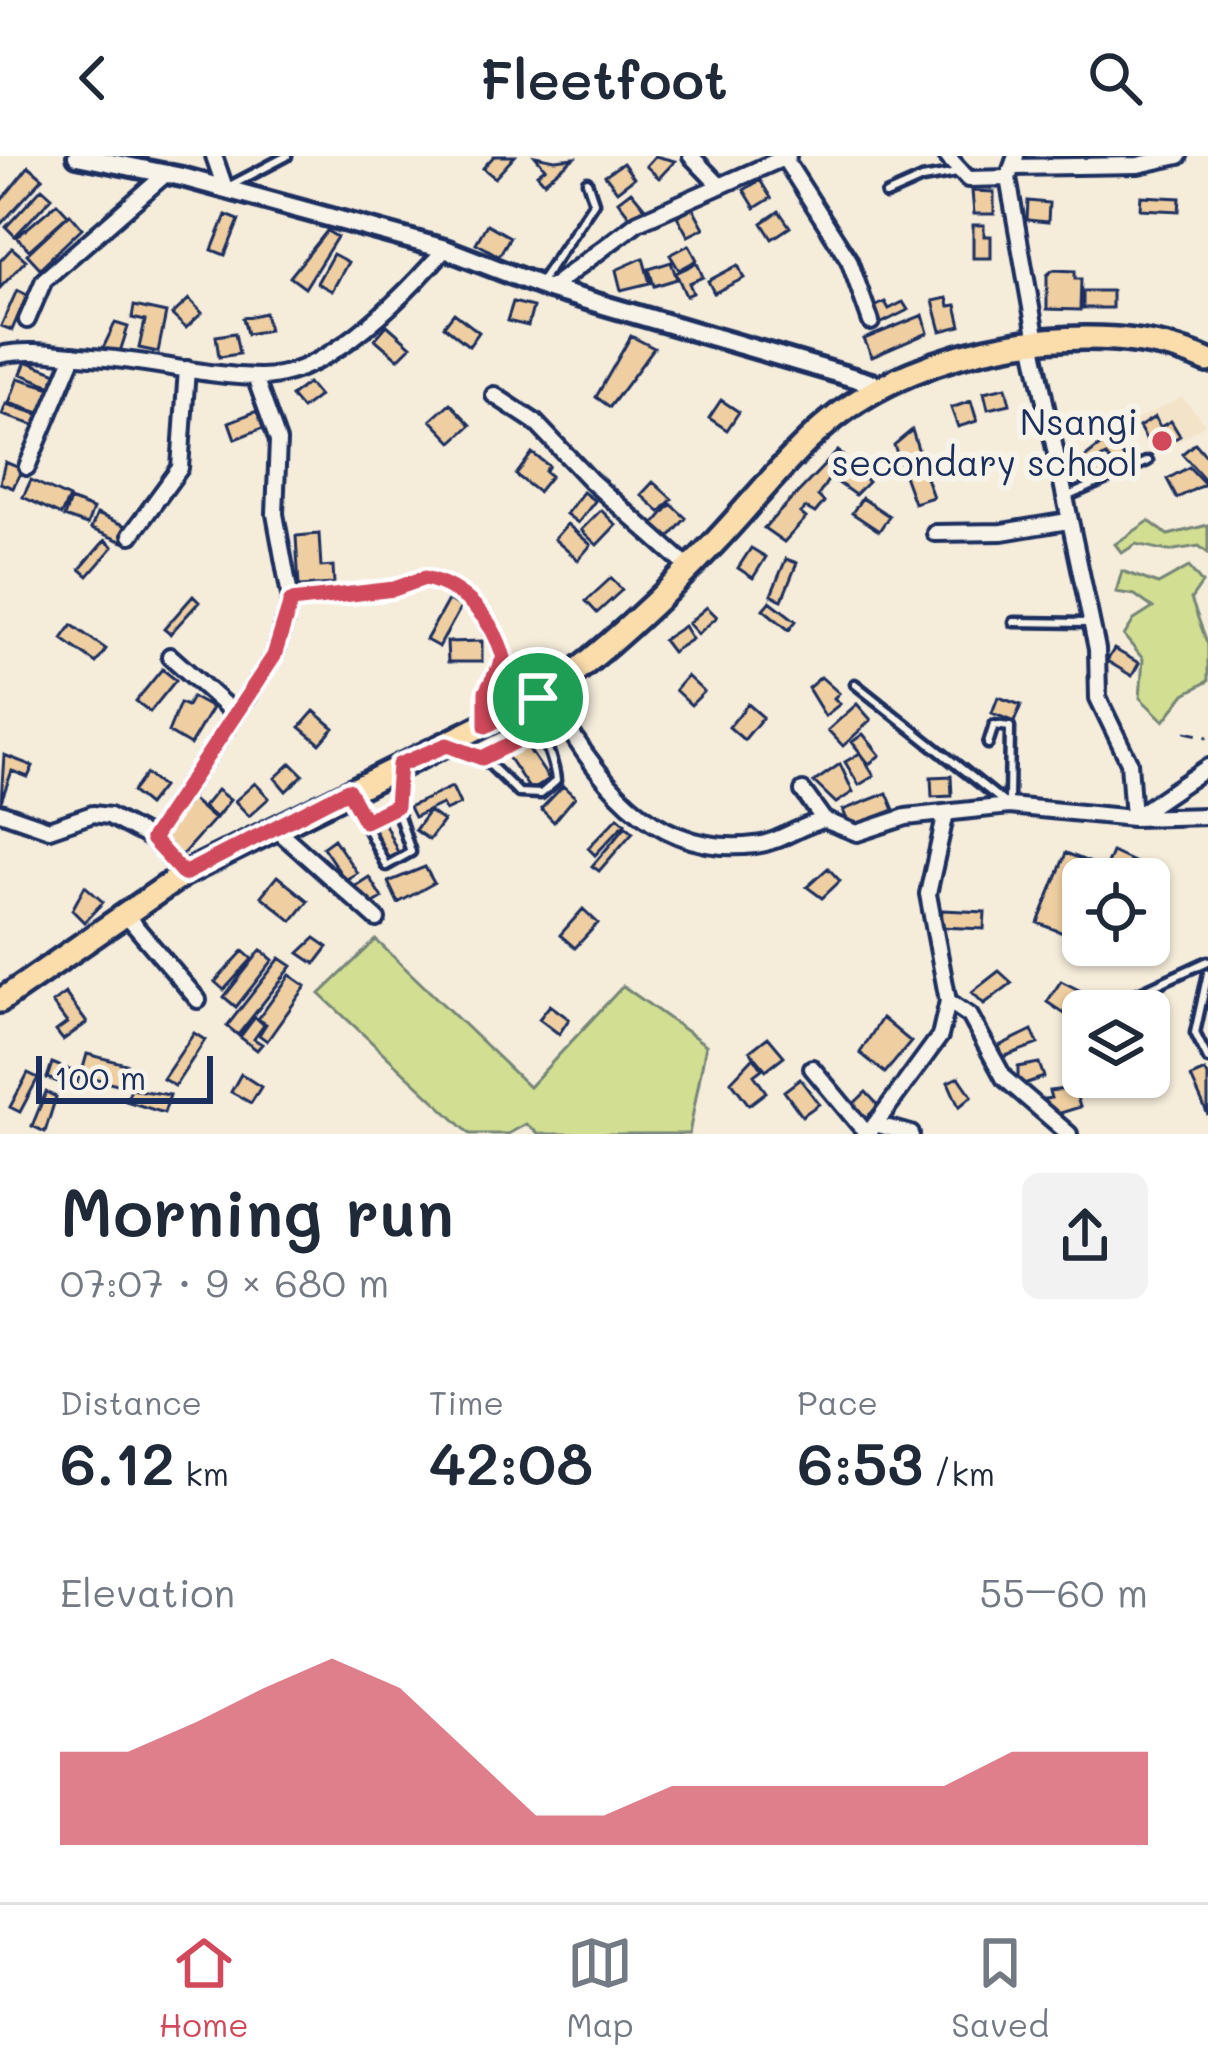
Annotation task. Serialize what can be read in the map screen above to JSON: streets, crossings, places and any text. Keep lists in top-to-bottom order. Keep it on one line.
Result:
{"places":["Nsangi secondary school"],"scale_bar":"100 m","page":{"header":"Fleetfoot","scale":"100 m","heading":["Morning run","07:07 · 9 × 680 m"],"stats":[["Distance","6.12 km"],["Time","42:08"],["Pace","6:53 /km"]],"chart":["Elevation","55–60 m"],"tabs":["Home","Map","Saved"]}}
